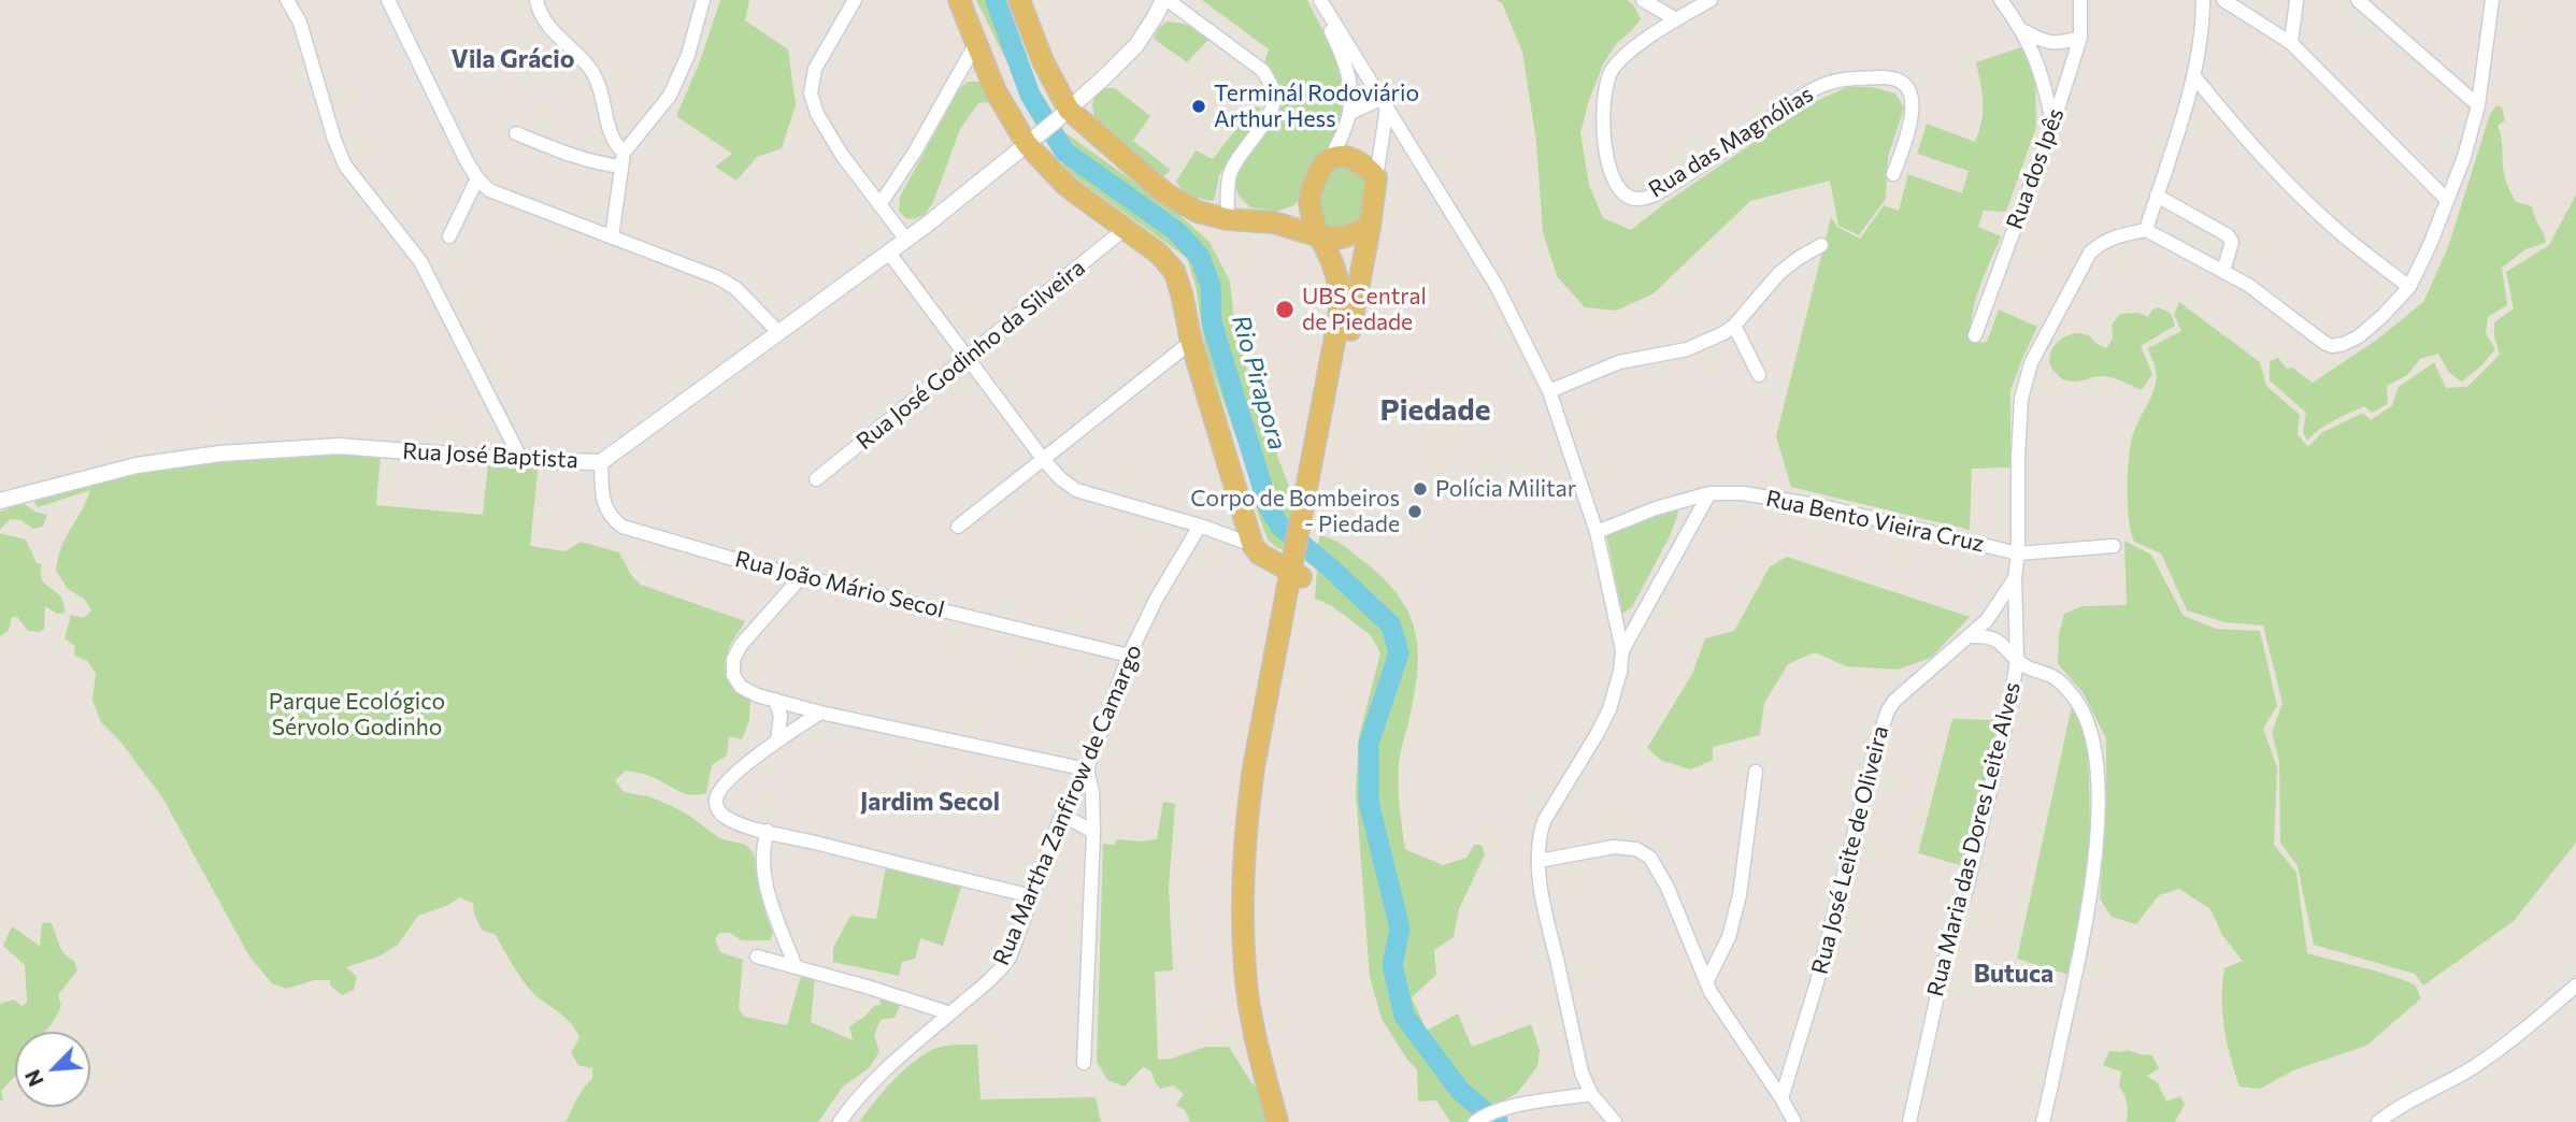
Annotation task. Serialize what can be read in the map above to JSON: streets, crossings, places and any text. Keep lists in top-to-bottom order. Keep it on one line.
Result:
{"streets":{"street":["Rua das Magnólias","Rua dos Ipês","Rua José Godinho da Silveira","Rua José Baptista","Rua Bento Vieira Cruz","Rua João Mário Secol","Rua Martha Zanfirow de Camargo","Rua Maria das Dores Leite Alves","Rua José Leite de Oliveira"]},"crossings":[["Rua José Baptista","Rua João Mário Secol"],["Rua Bento Vieira Cruz","Rua Maria das Dores Leite Alves"],["Rua João Mário Secol","Rua Martha Zanfirow de Camargo"],["Rua Maria das Dores Leite Alves","Rua José Leite de Oliveira"]],"districts":["Vila Grácio","Piedade","Jardim Secol","Butuca"],"water":["Rio Pirapora"],"parks":["Parque Ecológico Sérvolo Godinho"],"places":["Terminál Rodoviário Arthur Hess","UBS Central de Piedade","Polícia Militar","Corpo de Bombeiros - Piedade"],"north":"bottom left"}
